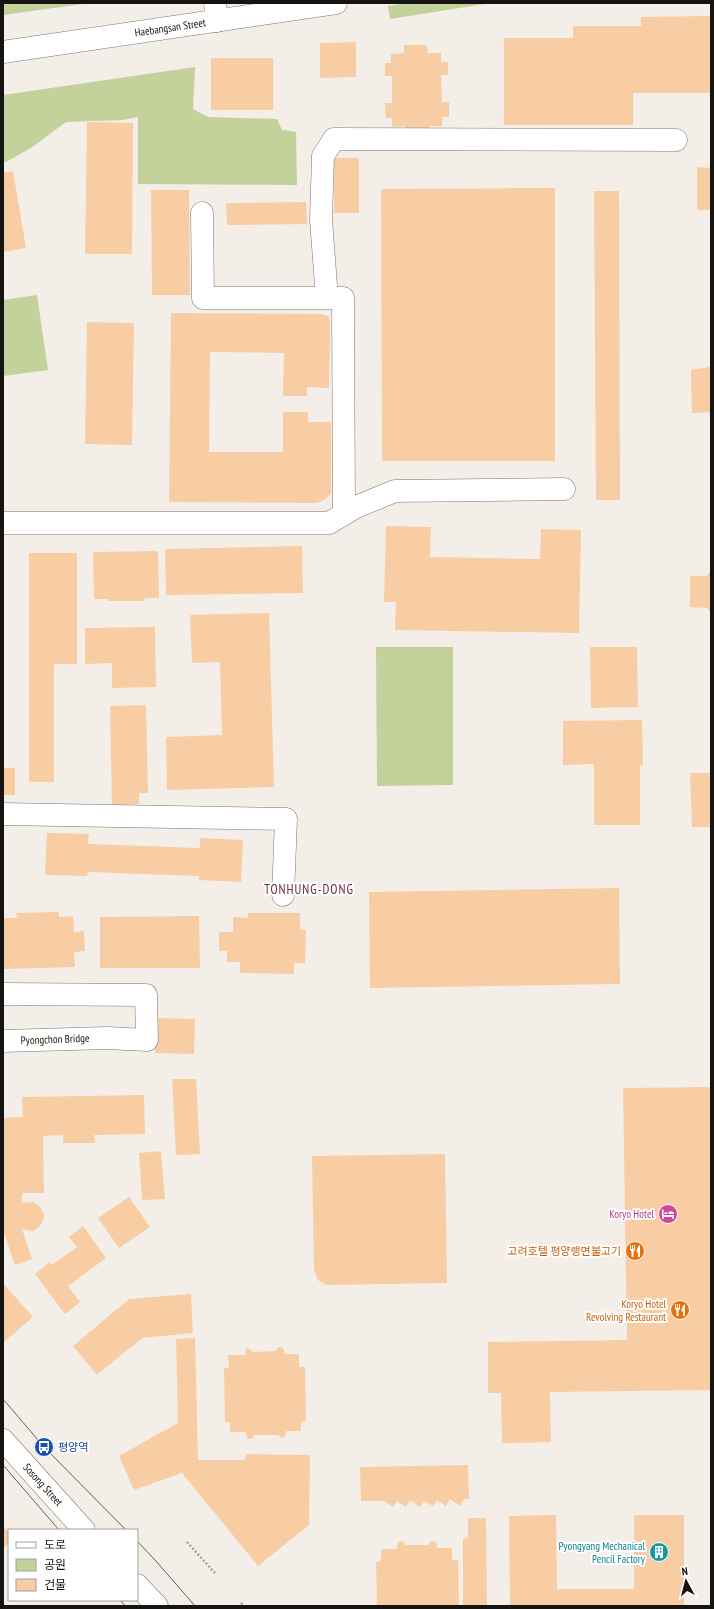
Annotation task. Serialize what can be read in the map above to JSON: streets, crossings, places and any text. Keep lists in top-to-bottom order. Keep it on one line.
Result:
{"streets":{"street":["Haebangsan Street","Pyongchon Bridge","Sosong Street"]},"districts":["TONHUNG-DONG"],"places":{"hotel":["Koryo Hotel"],"restaurant":["고려호텔 평양랭면불고기","Koryo Hotel Revolving Restaurant"],"bus stop":["평양역"],"building":["Pyongyang Mechanical Pencil Factory"]},"legend":["도로","공원","건물"],"north":"top"}
